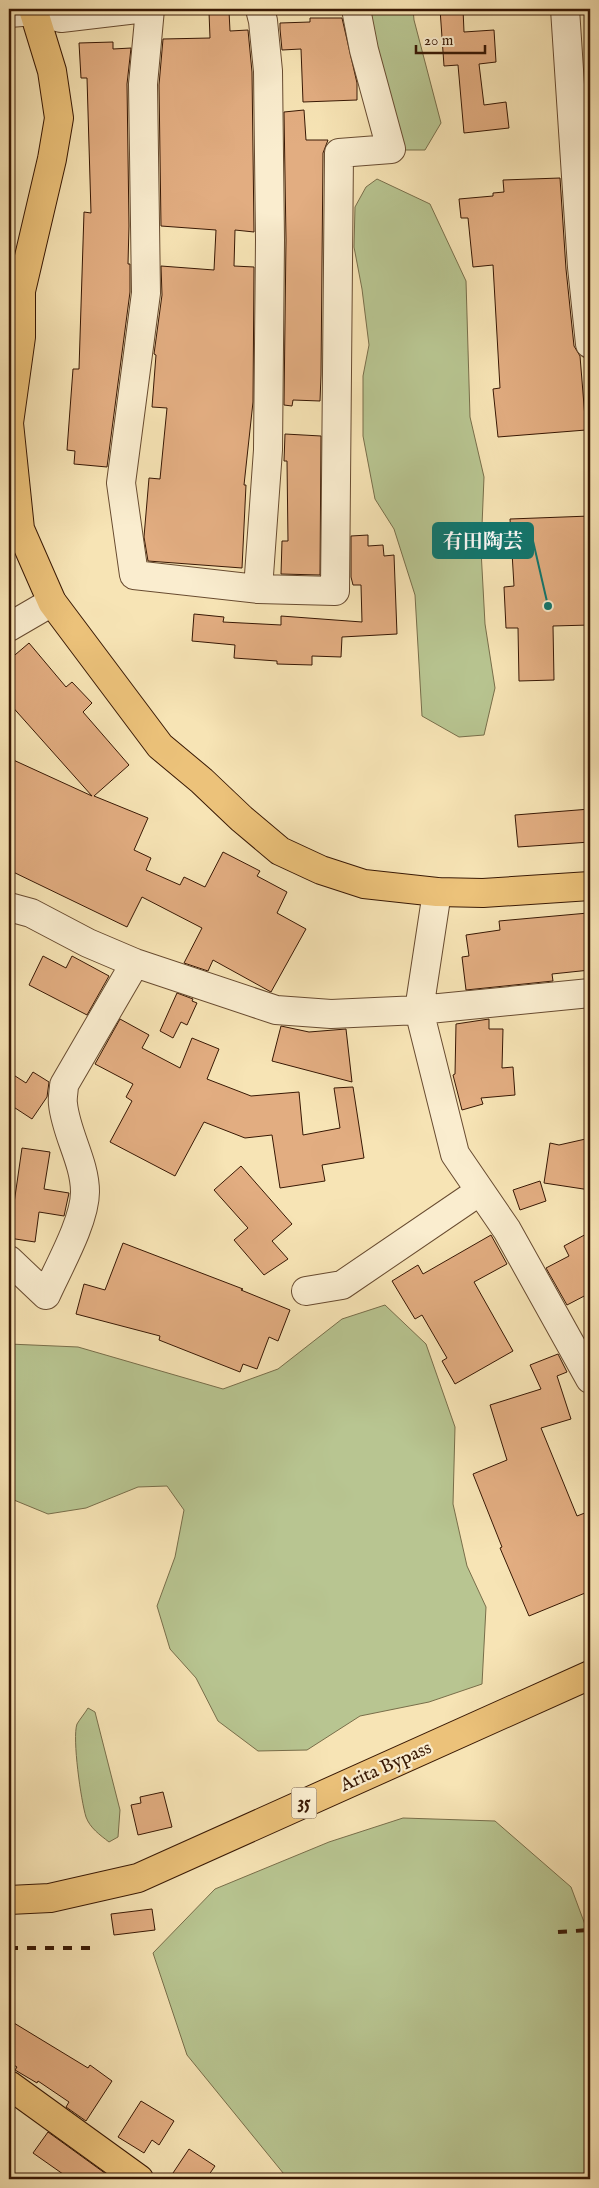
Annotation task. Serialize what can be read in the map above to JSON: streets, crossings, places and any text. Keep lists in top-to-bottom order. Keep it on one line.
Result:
{"streets":{"main road":["Arita Bypass","35"]},"places":["有田陶芸"],"scale_bar":"20 m"}
